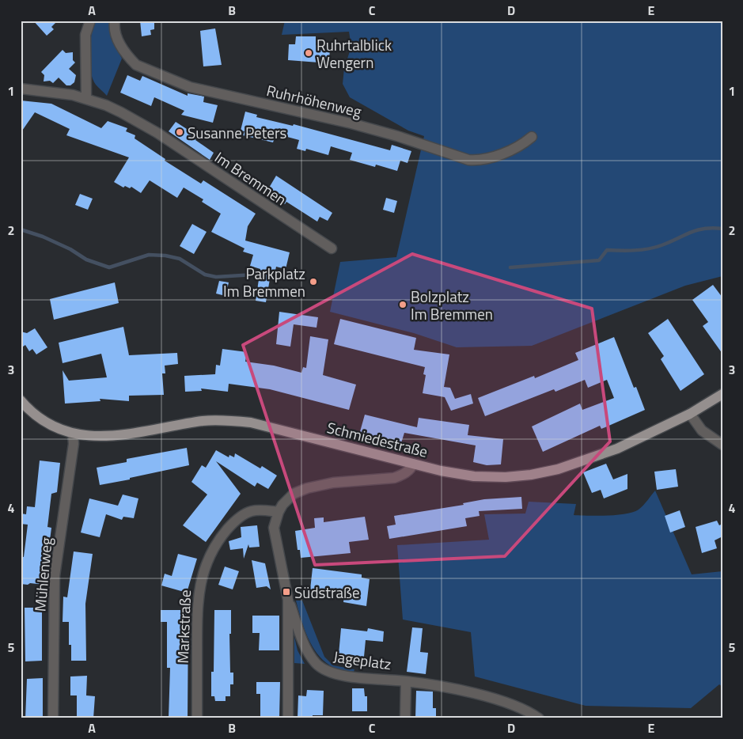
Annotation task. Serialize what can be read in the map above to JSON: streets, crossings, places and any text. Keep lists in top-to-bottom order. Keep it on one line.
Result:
{"streets":{"main road":["Schmiedestraße"],"street":["Ruhrhöhenweg","Im Bremmen","Mühlenweg","Markstraße","Jageplatz"]},"crossings":[["Schmiedestraße","Mühlenweg"]],"places":{"other":["Ruhrtalblick Wengern","Susanne Peters","Parkplatz Im Bremmen","Bolzplatz Im Bremmen"],"transit":["Südstraße"]},"grid":{"columns":["A","B","C","D","E"],"rows":["1","2","3","4","5"]}}
